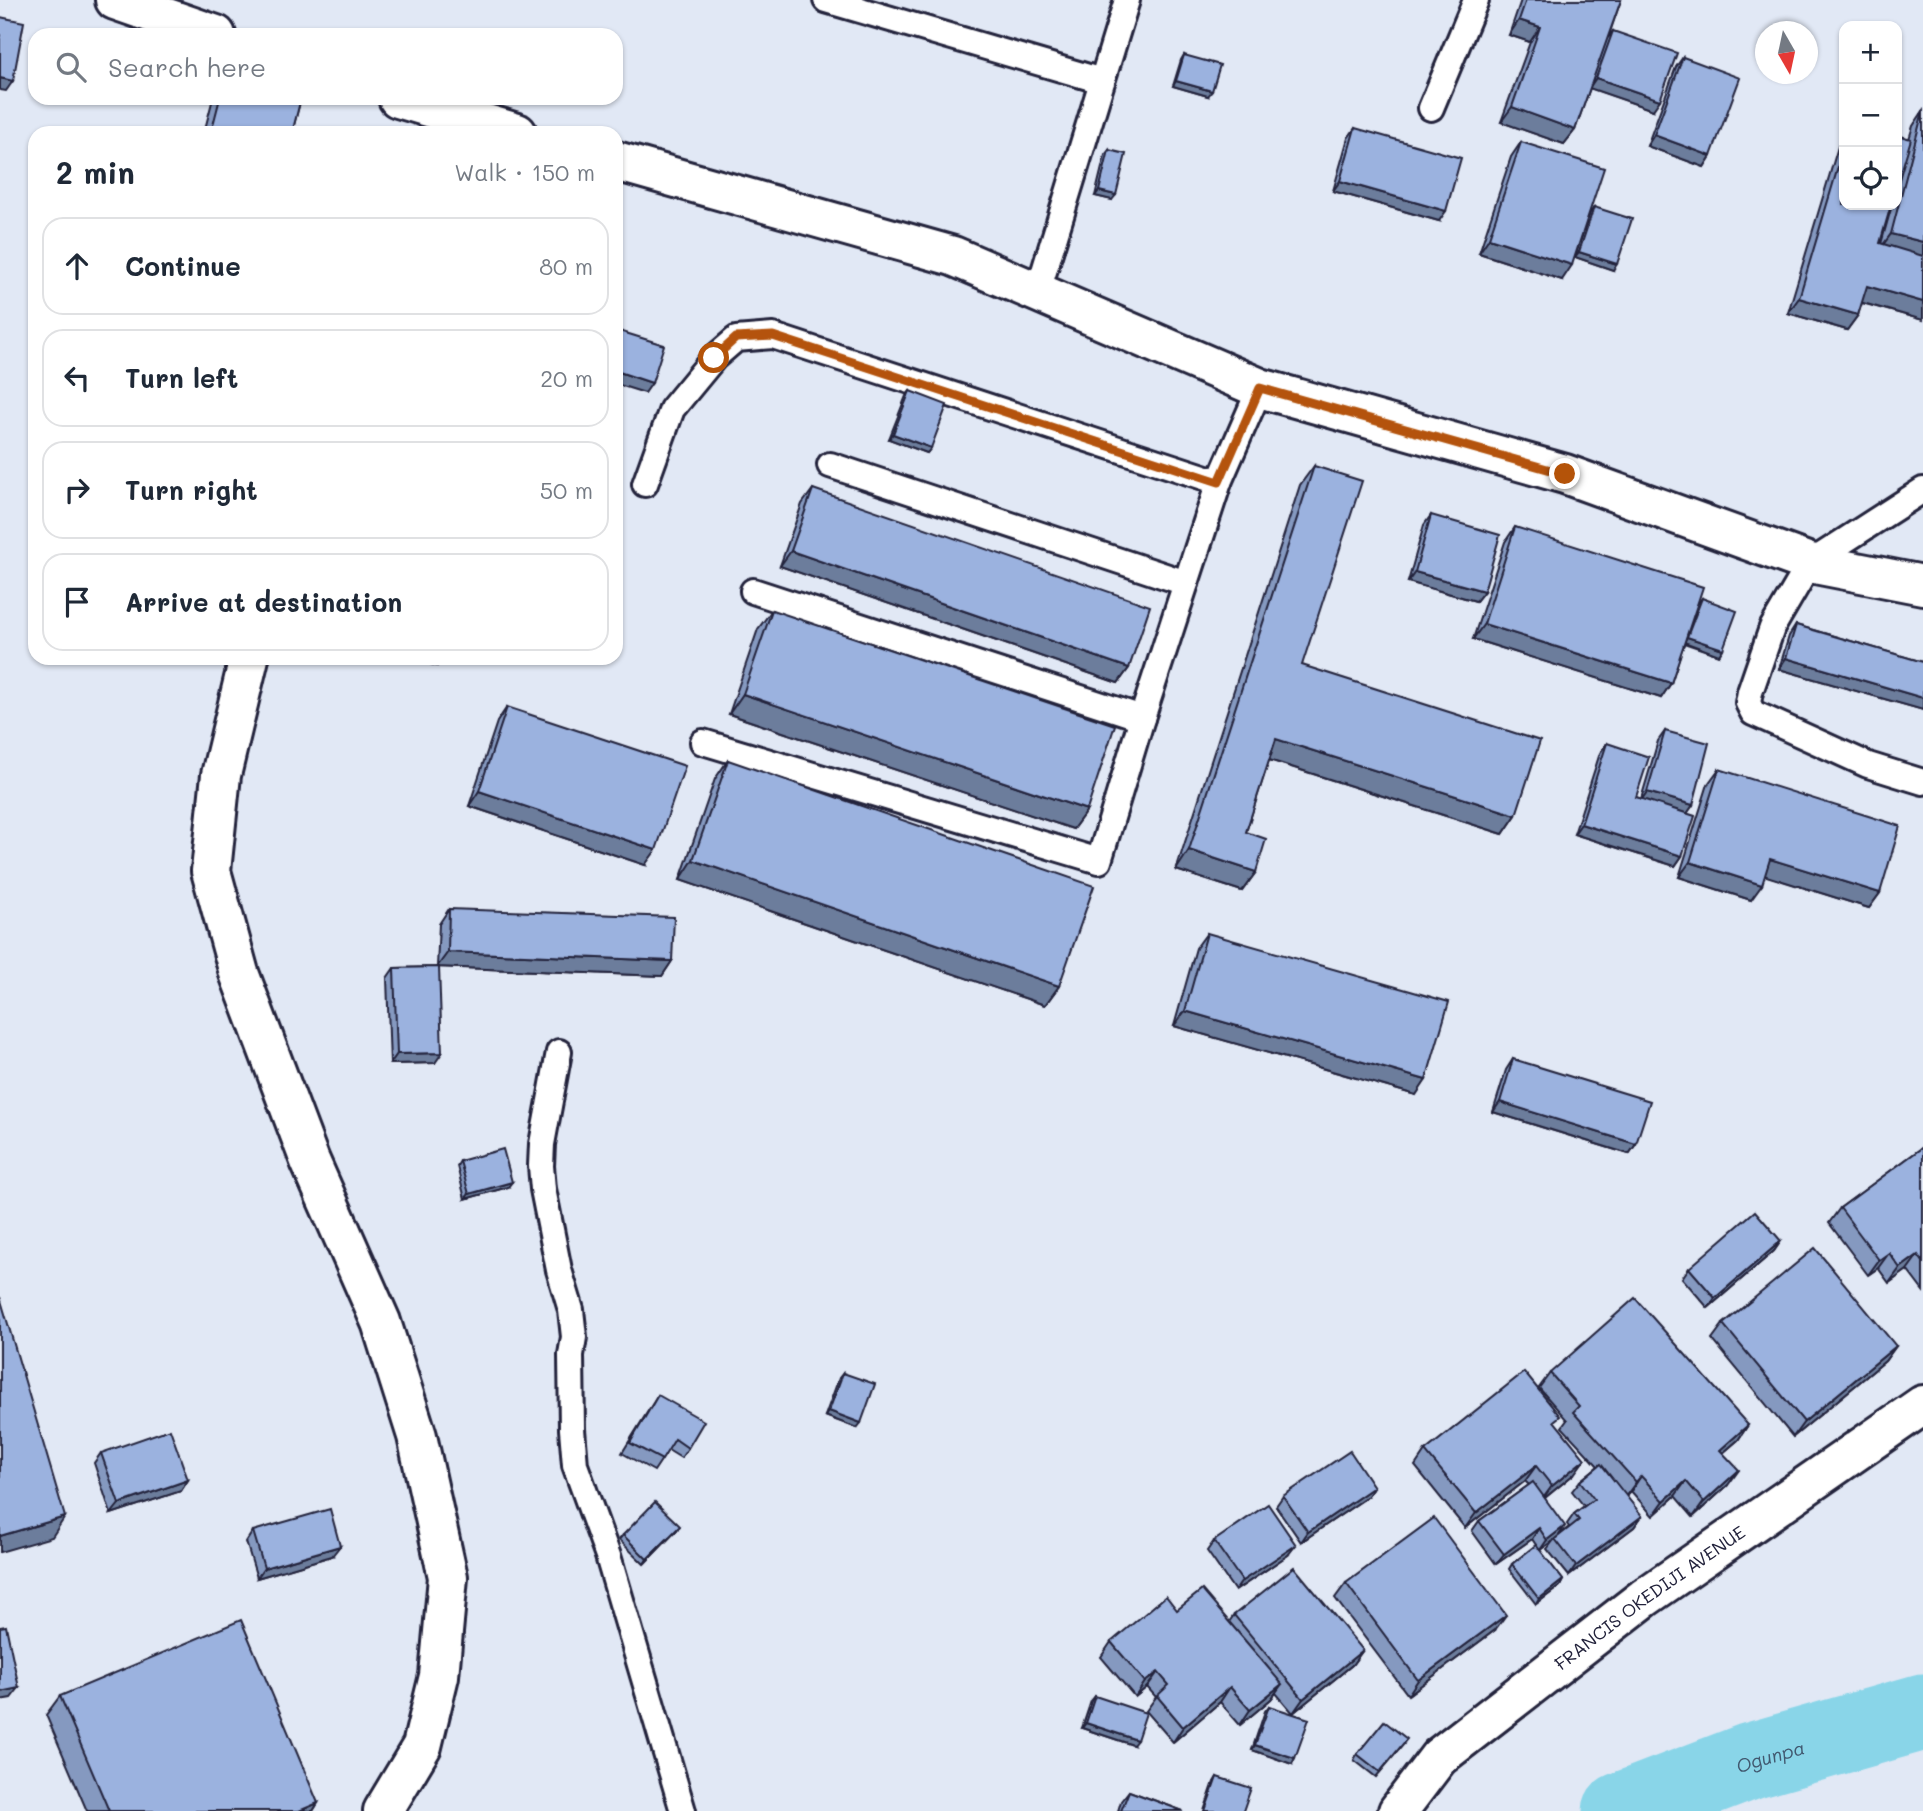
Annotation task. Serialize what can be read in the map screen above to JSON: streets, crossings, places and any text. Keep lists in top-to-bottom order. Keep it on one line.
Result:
{"streets":{"street":["FRANCIS OKEDIJI AVENUE"]},"water":["Ogunpa"],"north":"bottom","page":{"map_buttons":["+","−"],"search":"Search here","heading":["2 min","Walk · 150 m"],"list":[["Continue","80 m"],["Turn left","20 m"],["Turn right","50 m"],"Arrive at destination"]}}
